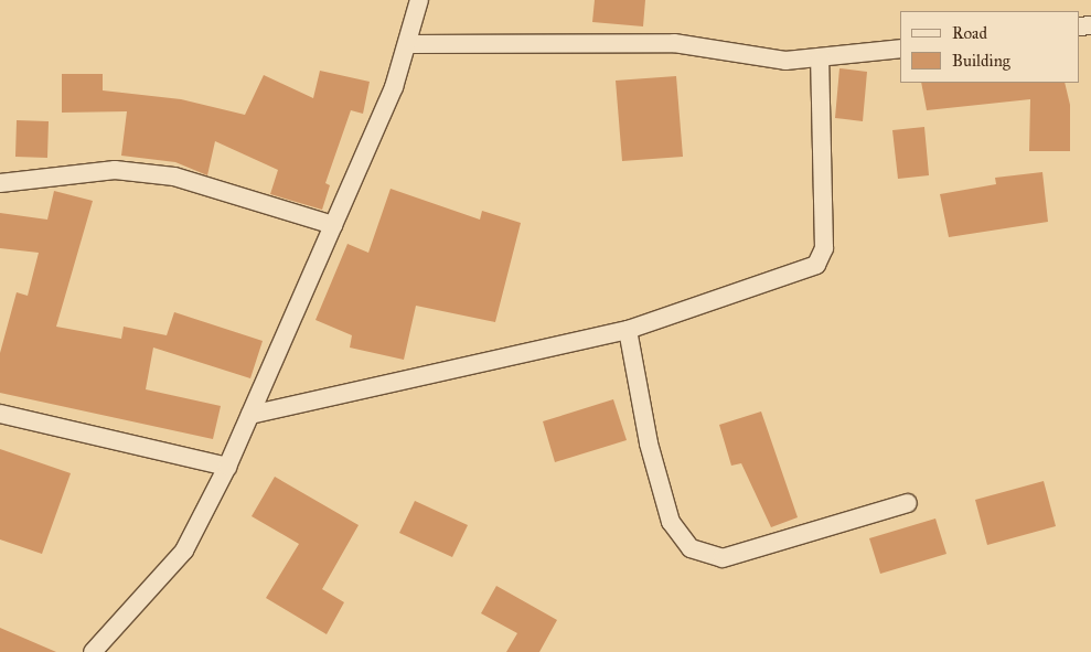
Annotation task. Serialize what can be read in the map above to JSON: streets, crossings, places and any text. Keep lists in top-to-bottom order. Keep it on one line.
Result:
{"legend":["Road","Building"]}
